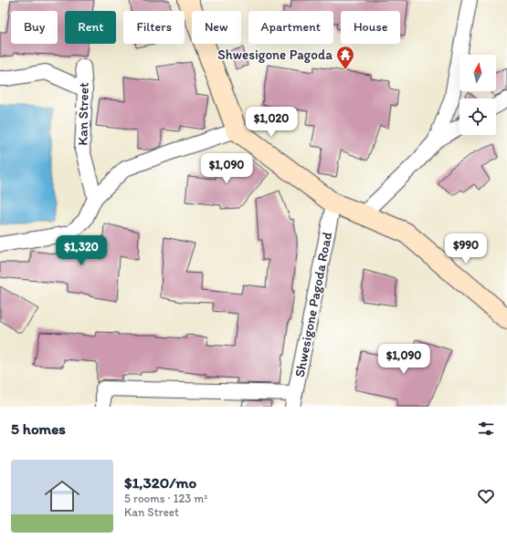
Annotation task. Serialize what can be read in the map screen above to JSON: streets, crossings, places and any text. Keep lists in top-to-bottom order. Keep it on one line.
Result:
{"streets":{"street":["Kan Street","Shwesigone Pagoda Road"]},"places":{"temple":["Shwesigone Pagoda"]},"north":"top","page":{"chip":["Buy","Rent","Filters","New","Apartment","House"],"price":["$1,020","$1,090","$990","$1,320","$1,090"],"heading":"5 homes","list":[{"name":"$1,320/mo","note":"5 rooms · 123 m² · Kan Street"}]}}
